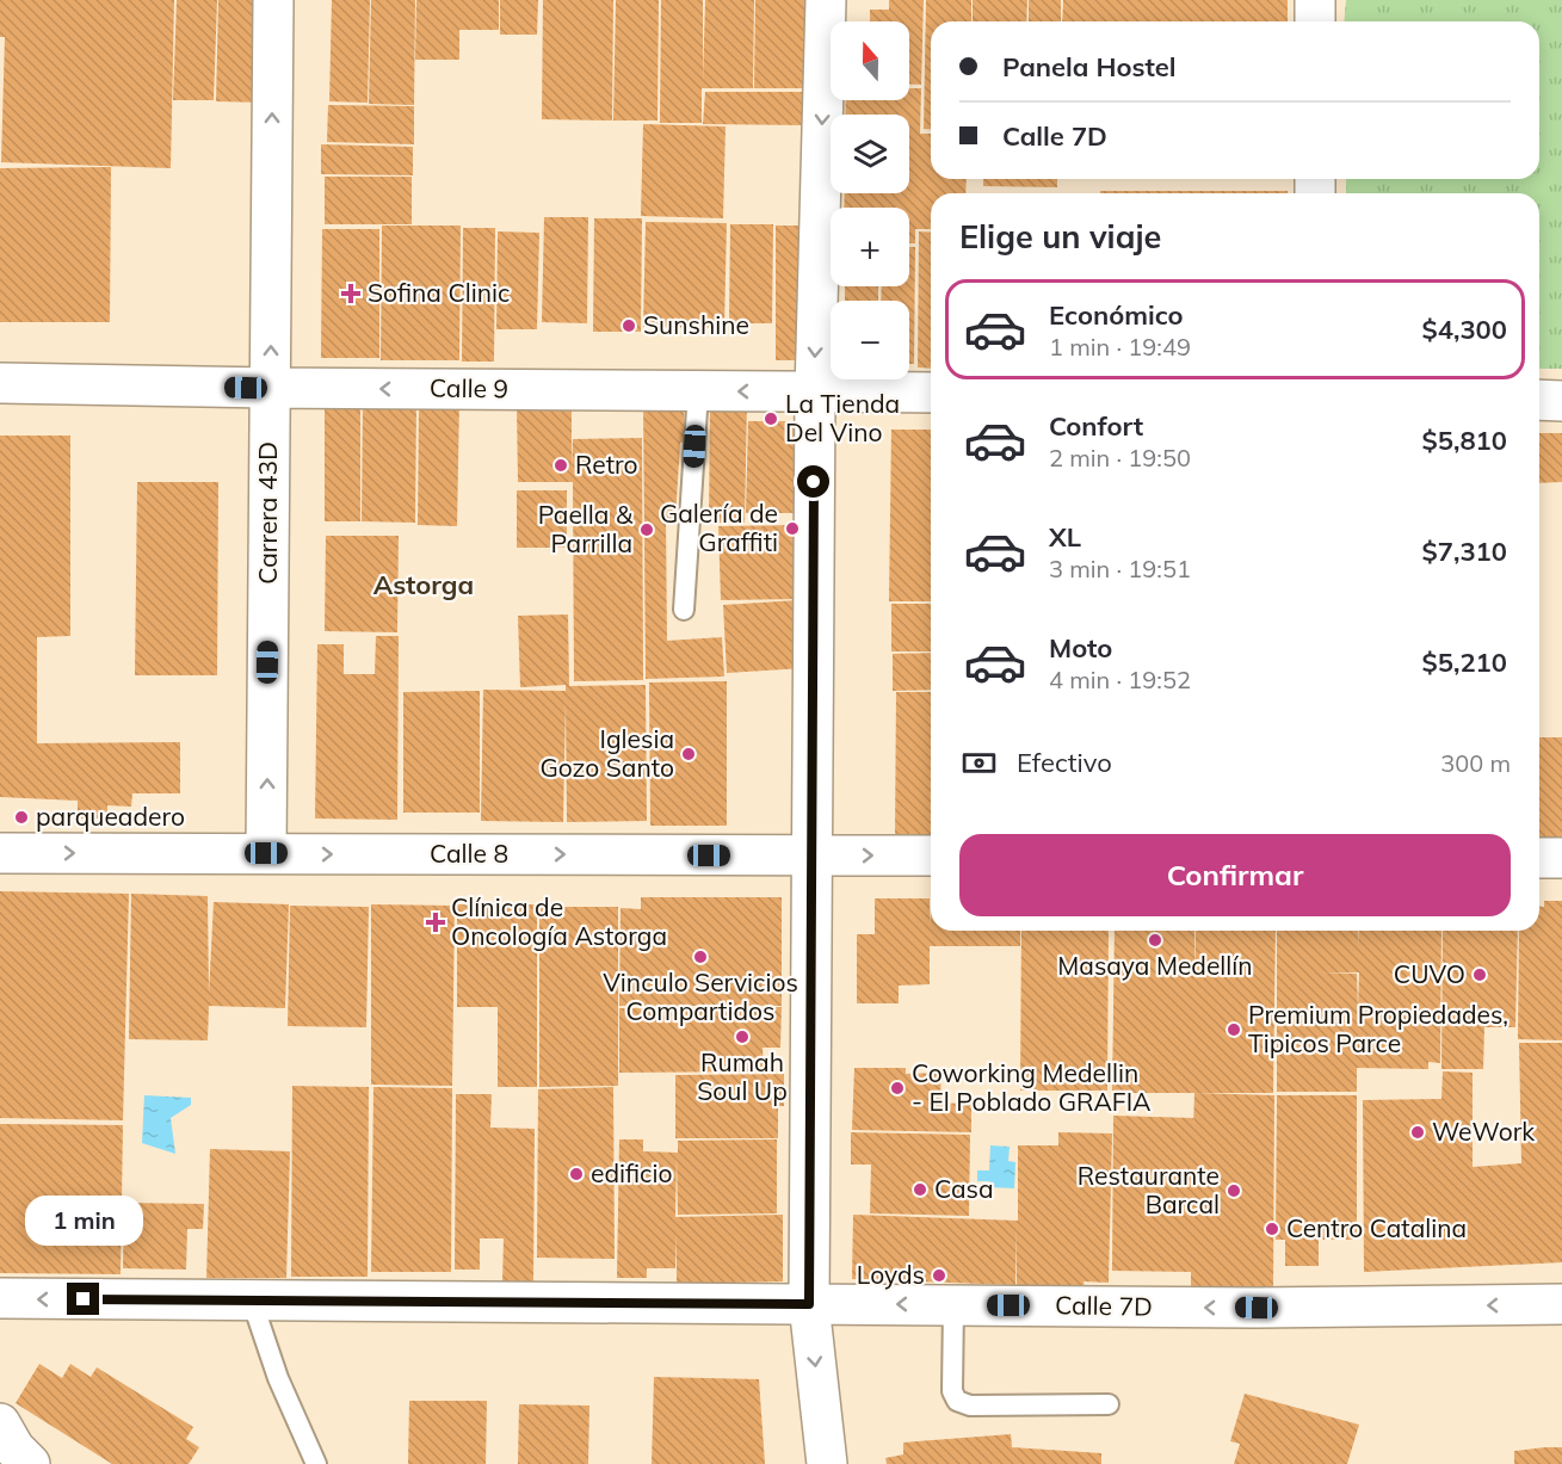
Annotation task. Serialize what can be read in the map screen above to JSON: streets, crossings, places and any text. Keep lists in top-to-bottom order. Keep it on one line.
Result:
{"streets":{"street":["Calle 9","Carrera 43D","Calle 8","Calle 7D"]},"crossings":[["Calle 9","Carrera 43D"],["Carrera 43D","Calle 8"]],"one_way":["Calle 9","Carrera 43D","Calle 8","Calle 7D"],"districts":["Astorga"],"places":{"health":["Sofina Clinic","Clínica de Oncología Astorga"],"other":["Sunshine","La Tienda Del Vino","Retro","Galería de Graffiti","Paella & Parrilla","Iglesia Gozo Santo","parqueadero","Masaya Medellín","Vinculo Servicios Compartidos","CUVO","Premium Propiedades, Tipicos Parce","Rumah Soul Up","Coworking Medellin - El Poblado GRAFIA","WeWork","edificio","Casa","Restaurante Barcal","Centro Catalina","Loyds"]},"north":"top","page":{"map_buttons":["+","−"],"banner":["Panela Hostel","Calle 7D"],"heading":"Elige un viaje","list":[{"name":"Económico","note":"1 min · 19:49","value":"$4,300"},{"name":"Confort","note":"2 min · 19:50","value":"$5,810"},{"name":"XL","note":"3 min · 19:51","value":"$7,310"},{"name":"Moto","note":"4 min · 19:52","value":"$5,210"}],"pay":["Efectivo","300 m"],"buttons":"Confirmar","bubble":"1 min"}}
